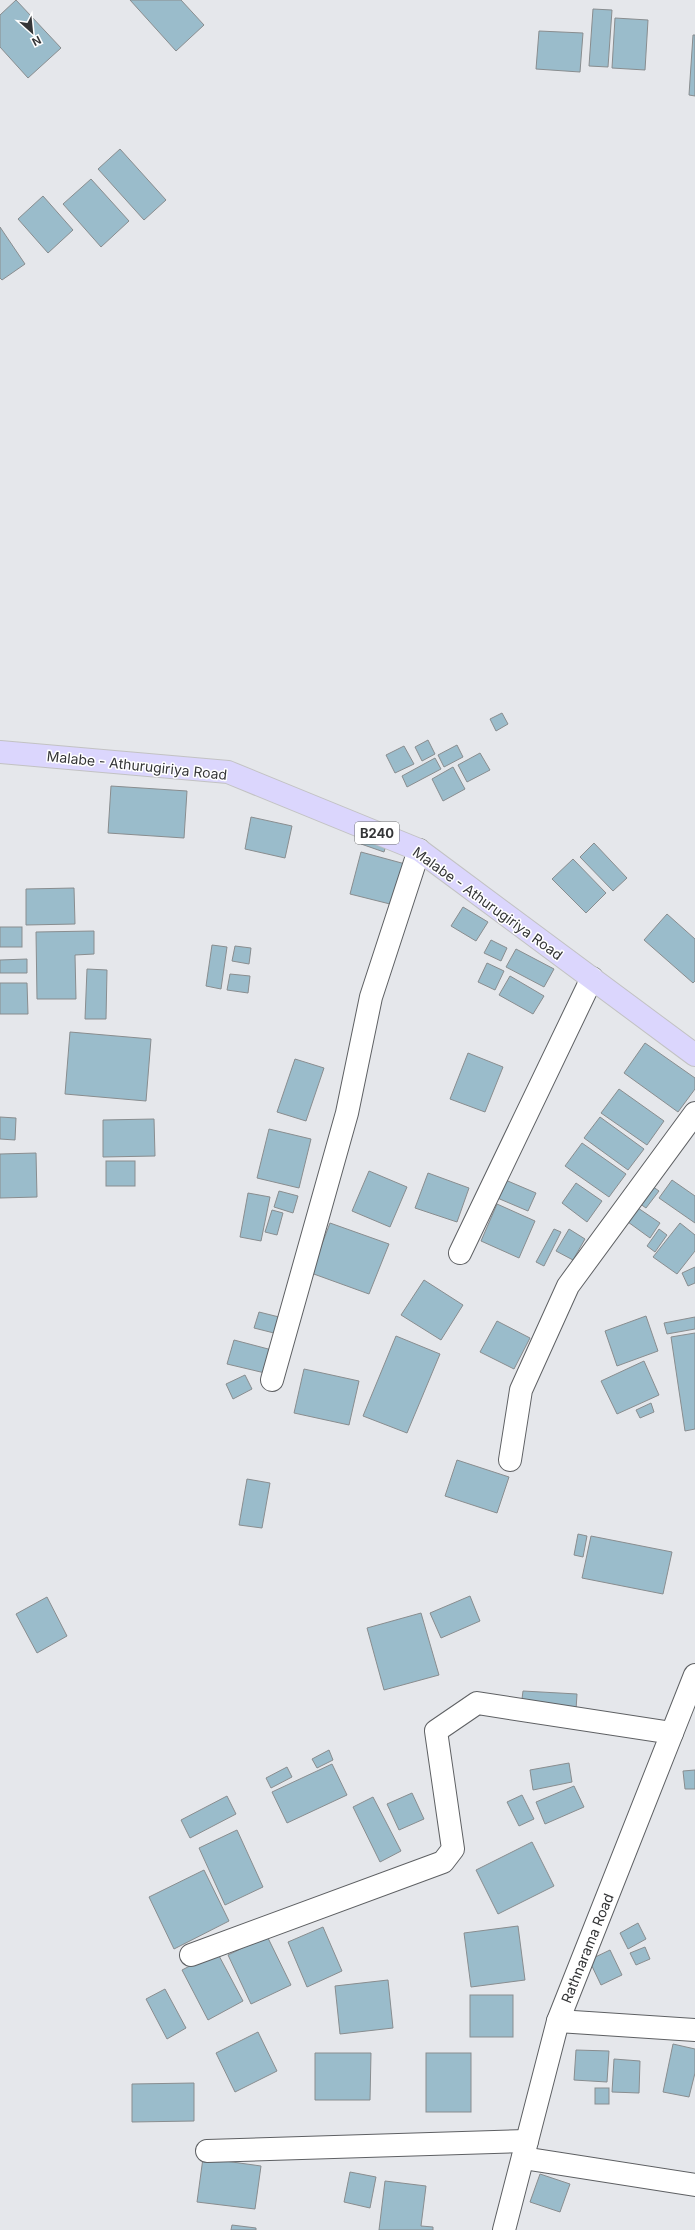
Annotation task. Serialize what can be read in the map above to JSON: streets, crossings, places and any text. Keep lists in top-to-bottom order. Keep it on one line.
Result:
{"streets":{"main road":["Malabe - Athurugiriya Road","B240"],"street":["Rathnarama Road"]},"north":"bottom right"}
